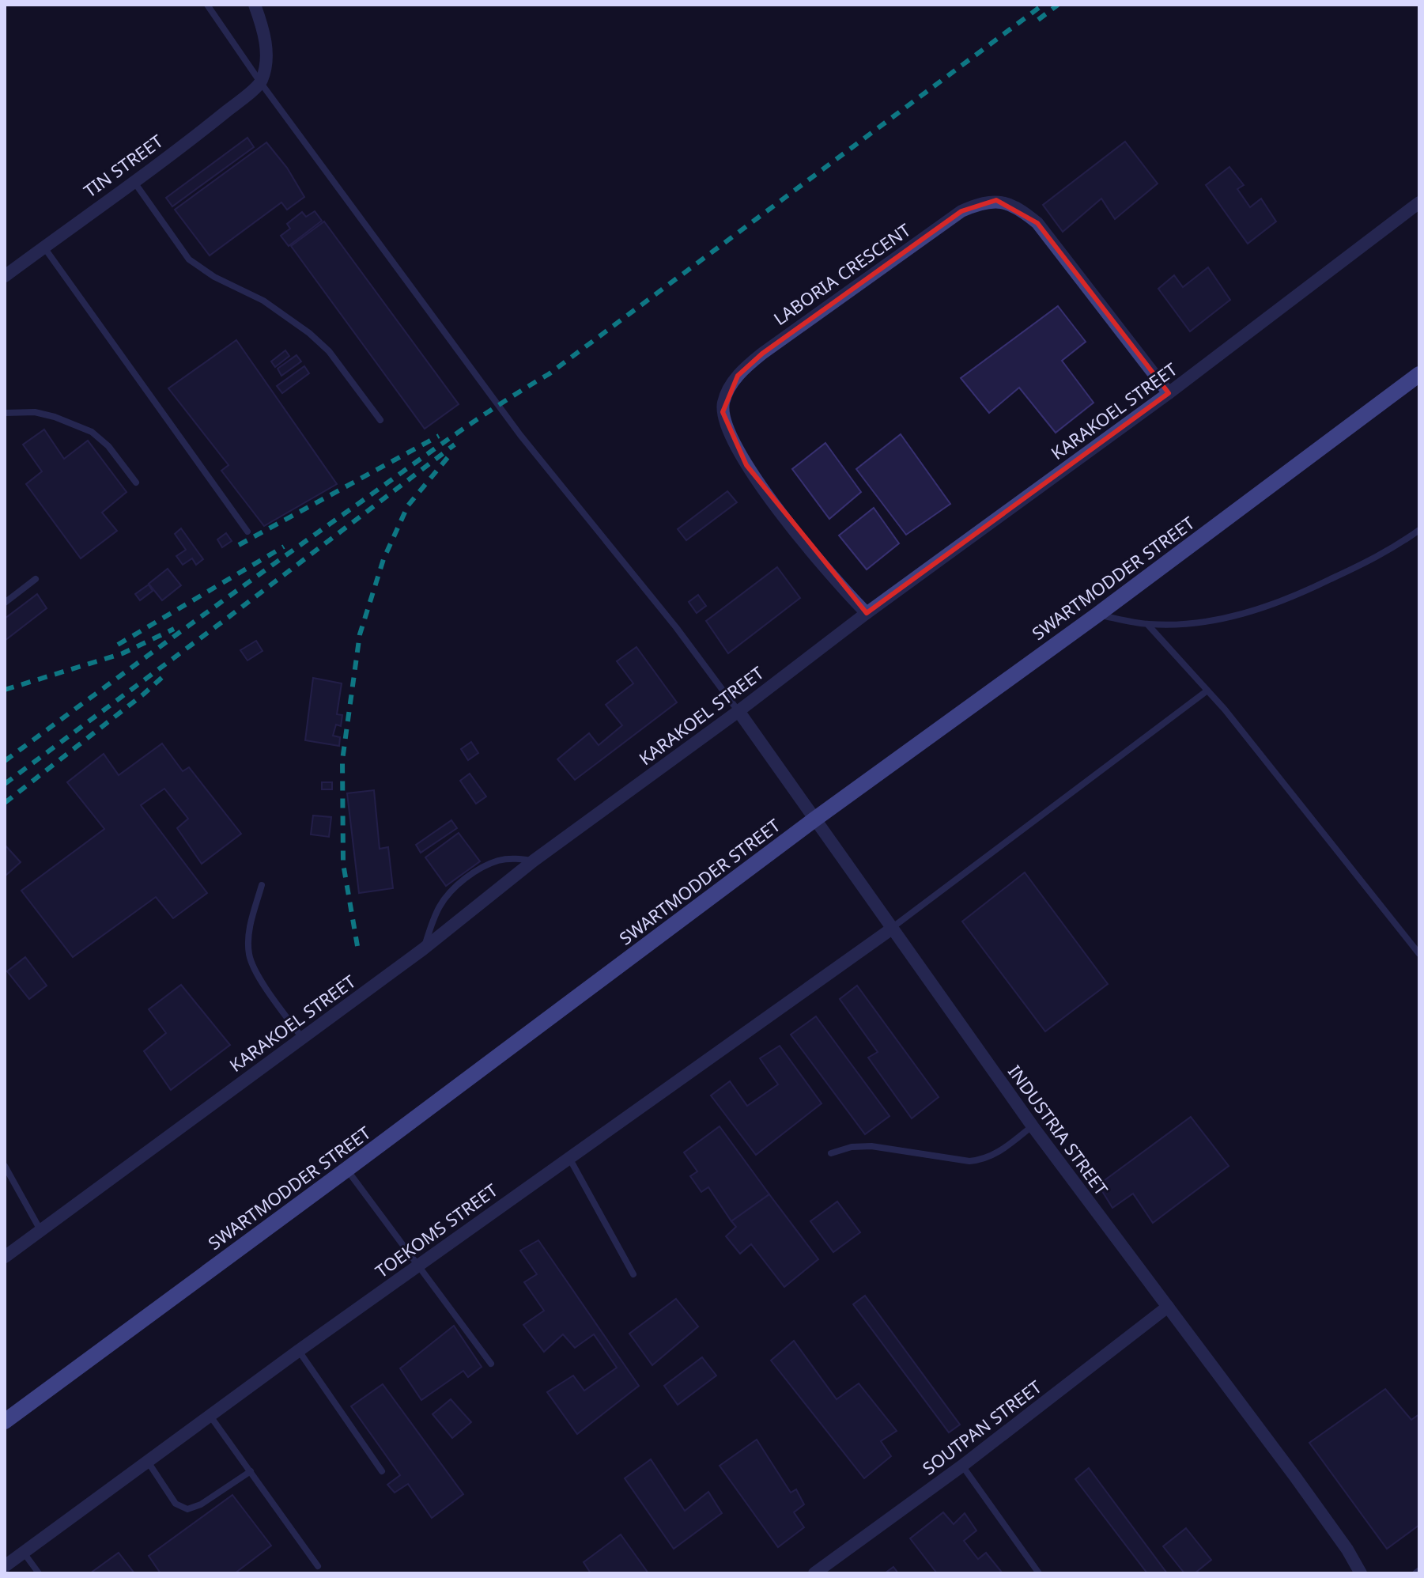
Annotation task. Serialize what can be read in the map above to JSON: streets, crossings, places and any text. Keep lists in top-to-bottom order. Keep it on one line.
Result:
{"streets":{"main road":["SWARTMODDER STREET"],"street":["TIN STREET","LABORIA CRESCENT","KARAKOEL STREET","INDUSTRIA STREET","TOEKOMS STREET","SOUTPAN STREET"]},"crossings":[["LABORIA CRESCENT","KARAKOEL STREET"],["KARAKOEL STREET","INDUSTRIA STREET"],["SWARTMODDER STREET","INDUSTRIA STREET"],["INDUSTRIA STREET","TOEKOMS STREET"],["INDUSTRIA STREET","SOUTPAN STREET"]]}
